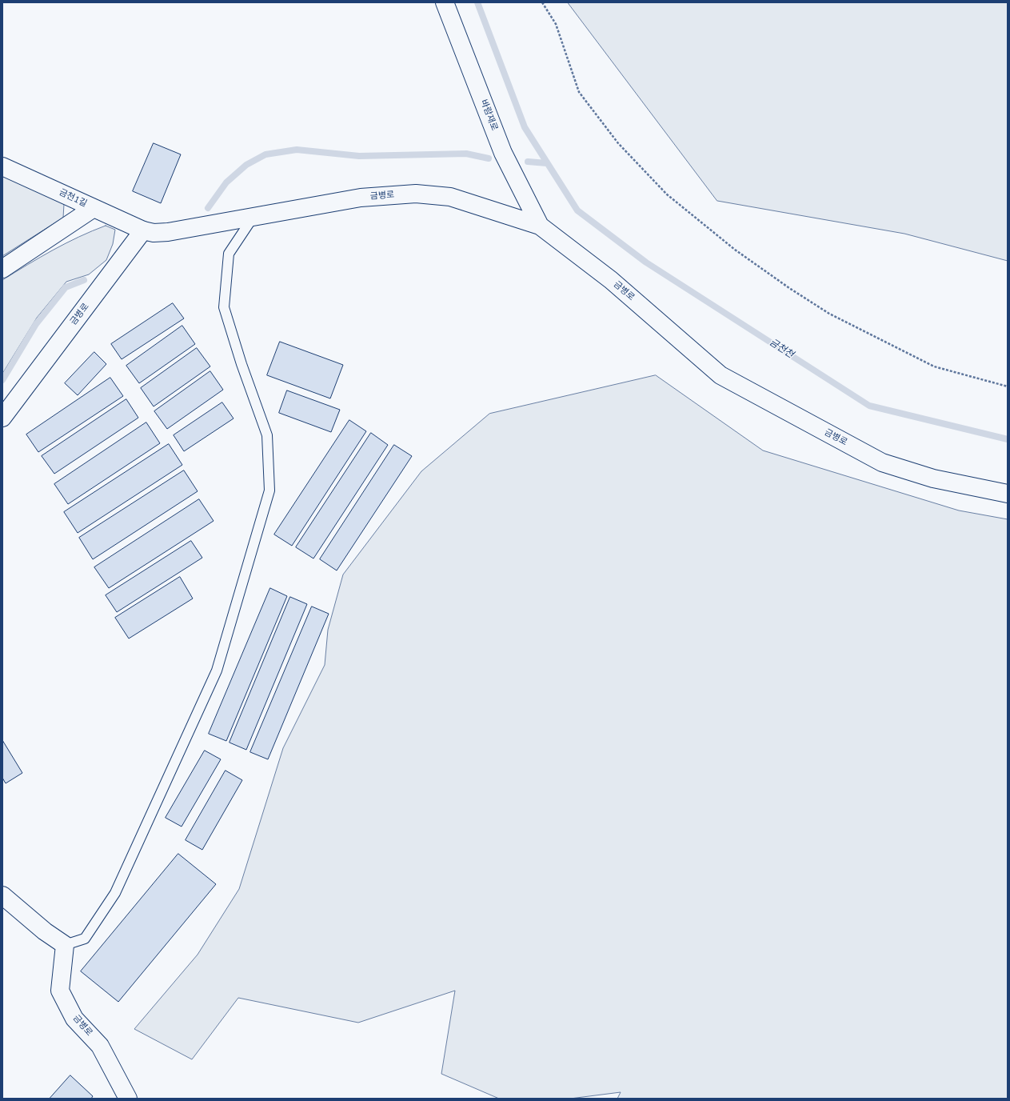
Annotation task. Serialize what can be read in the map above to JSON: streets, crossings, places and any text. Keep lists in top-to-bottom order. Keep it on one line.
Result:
{"streets":{"street":["바람재로","금병로","금천1길"]},"crossings":[["바람재로","금병로"],["금병로","금천1길"]],"water":["금천천"]}
